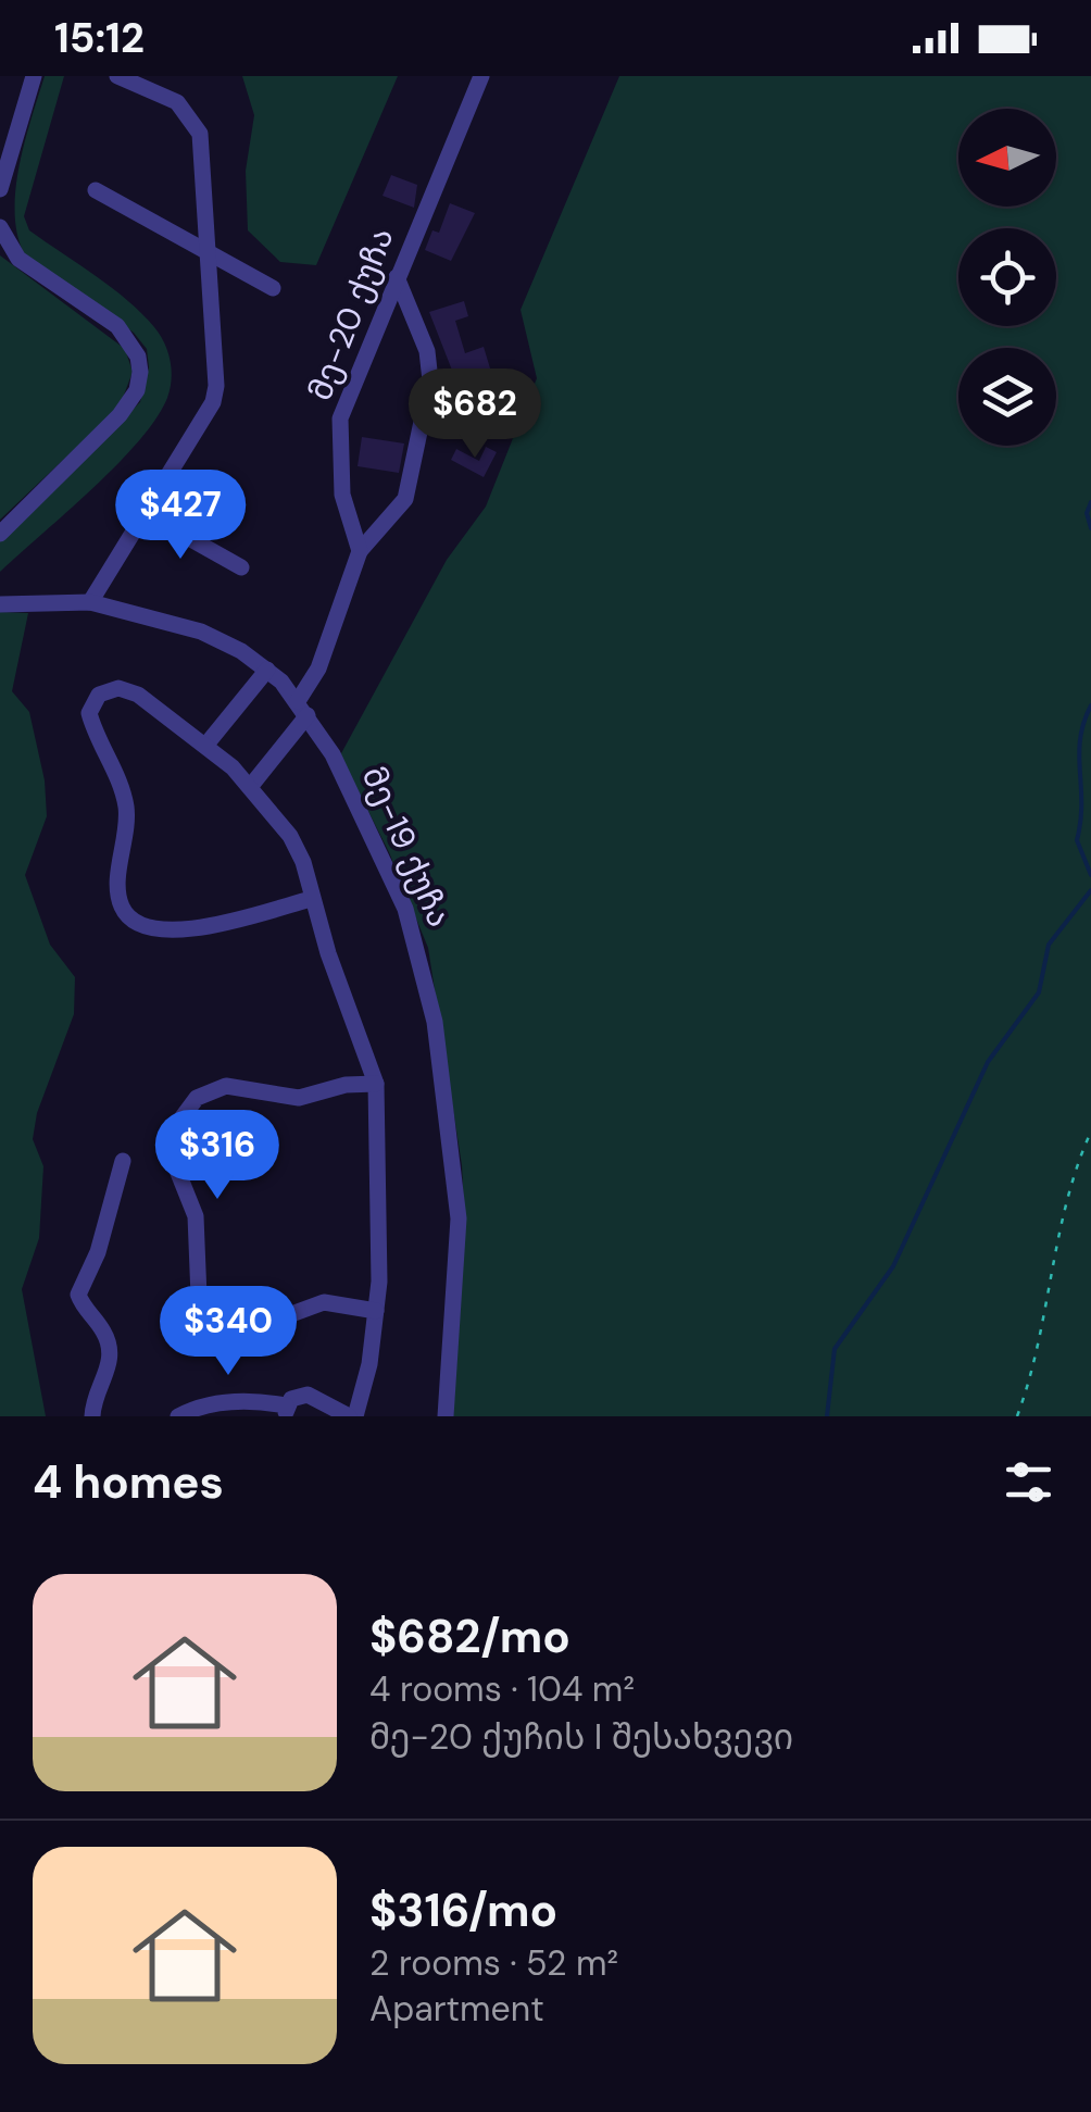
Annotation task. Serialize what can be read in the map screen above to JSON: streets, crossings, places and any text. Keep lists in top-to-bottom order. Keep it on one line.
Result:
{"streets":{"street":["მე-20 ქუჩა","მე-19 ქუჩა"]},"north":"left","page":{"status":"15:12","price":["$682","$427","$316","$340"],"heading":"4 homes","list":[{"name":"$682/mo","note":"4 rooms · 104 m² · მე-20 ქუჩის I შესახვევი"},{"name":"$316/mo","note":"2 rooms · 52 m² · Apartment"}]}}
